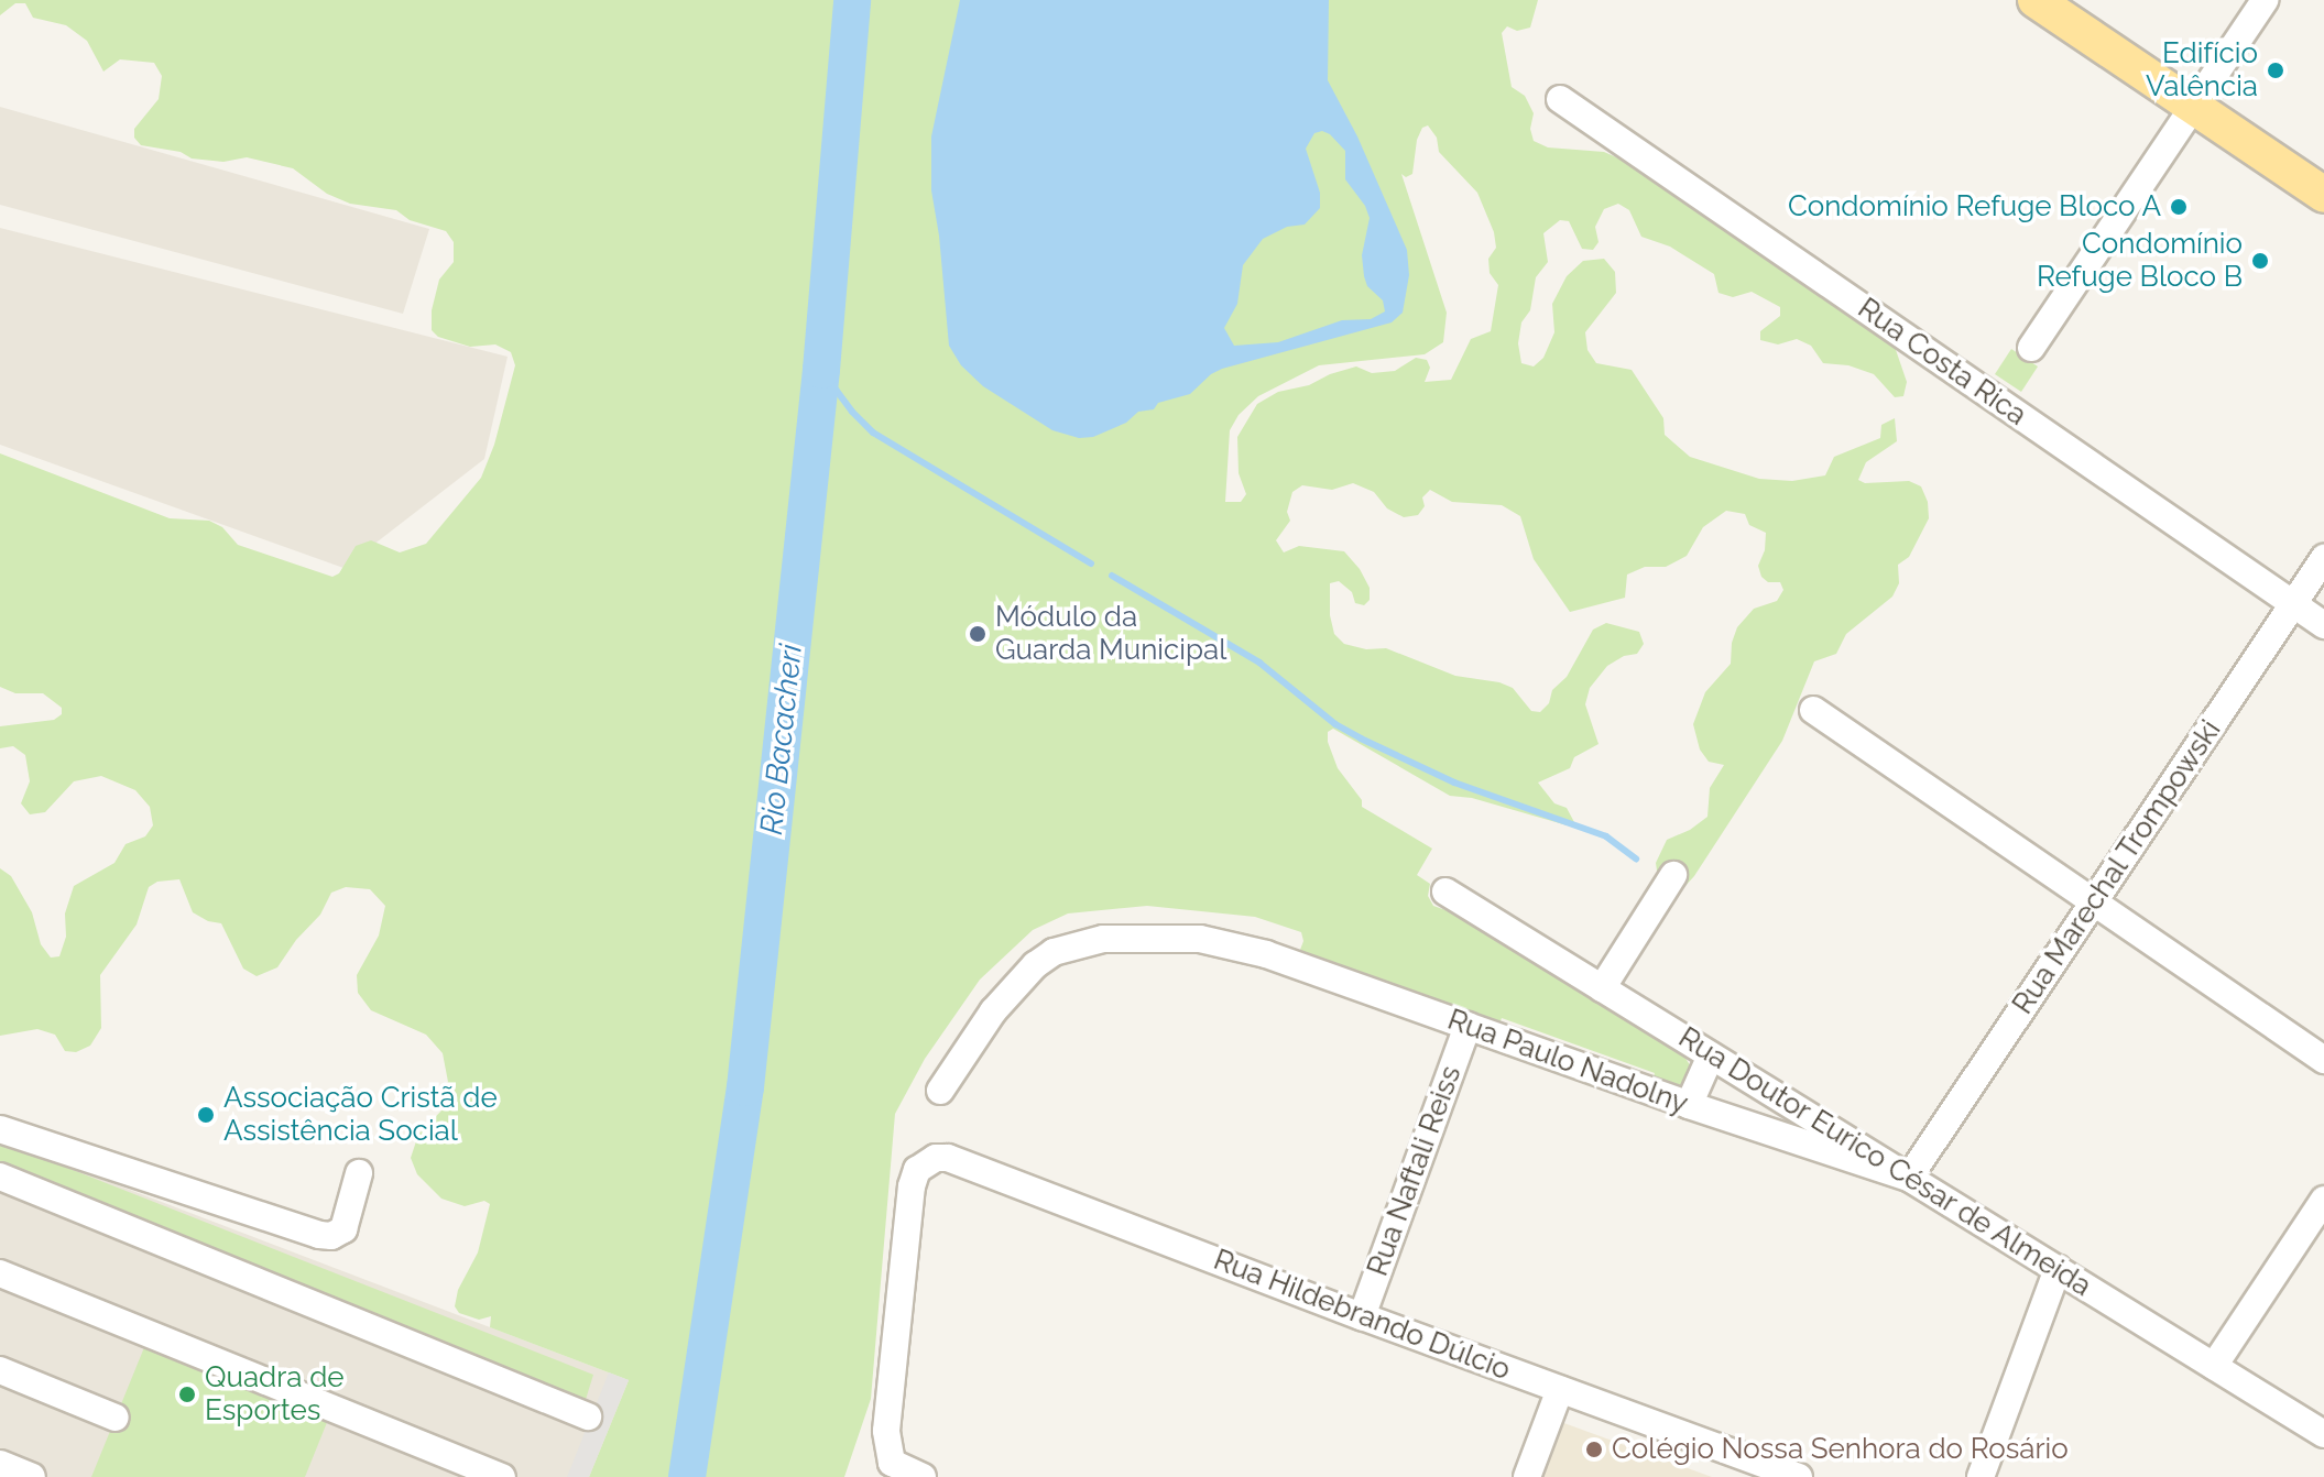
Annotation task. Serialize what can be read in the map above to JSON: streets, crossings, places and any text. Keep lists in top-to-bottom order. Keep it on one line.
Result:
{"streets":{"street":["Rua Costa Rica","Rua Marechal Trompowski","Rua Paulo Nadolny","Rua Doutor Eurico César de Almeida","Rua Naftali Reiss","Rua Hildebrando Dúlcio"]},"crossings":[["Rua Costa Rica","Rua Marechal Trompowski"],["Rua Marechal Trompowski","Rua Paulo Nadolny"],["Rua Marechal Trompowski","Rua Doutor Eurico César de Almeida"],["Rua Paulo Nadolny","Rua Doutor Eurico César de Almeida"],["Rua Paulo Nadolny","Rua Naftali Reiss"],["Rua Naftali Reiss","Rua Hildebrando Dúlcio"]],"water":["Rio Bacacheri"],"places":["Edifício Valência","Condomínio Refuge Bloco A","Condomínio Refuge Bloco B","Módulo da Guarda Municipal","Associação Cristã de Assistência Social","Quadra de Esportes","Colégio Nossa Senhora do Rosário"]}
